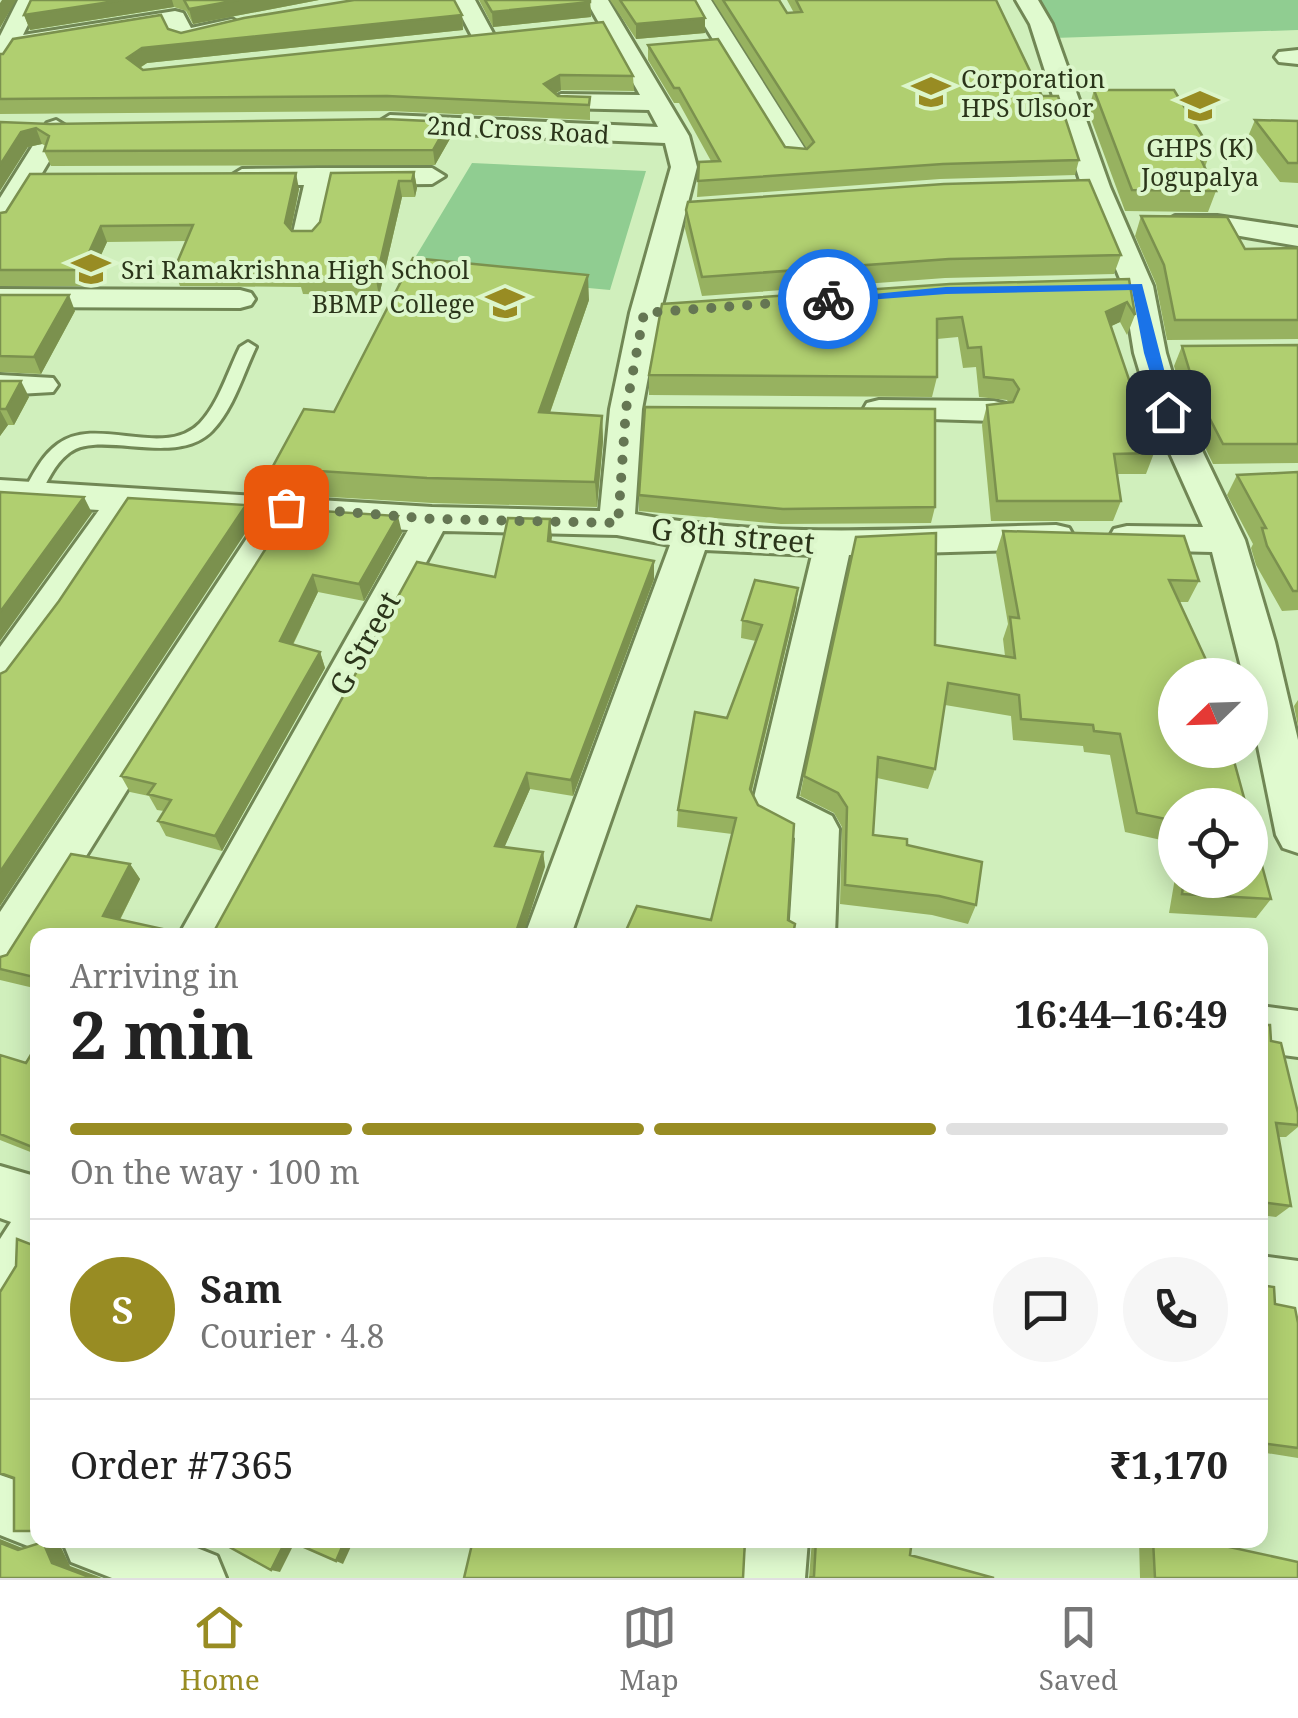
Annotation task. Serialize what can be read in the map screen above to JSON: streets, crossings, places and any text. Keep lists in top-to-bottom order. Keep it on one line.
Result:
{"streets":{"street":["2nd Cross Road","G 8th street","G Street"]},"crossings":[["G 8th street","G Street"]],"places":{"school or university":["Corporation HPS Ulsoor","GHPS (K) Jogupalya","Sri Ramakrishna High School","BBMP College"]},"north":"bottom left","page":{"heading":["2 min","Arriving in","16:44–16:49"],"panel":["Sam","Courier · 4.8","Order #7365","₹1,170"],"bar":"On the way · 100 m","round":"S","tabs":["Home","Map","Saved"]}}
